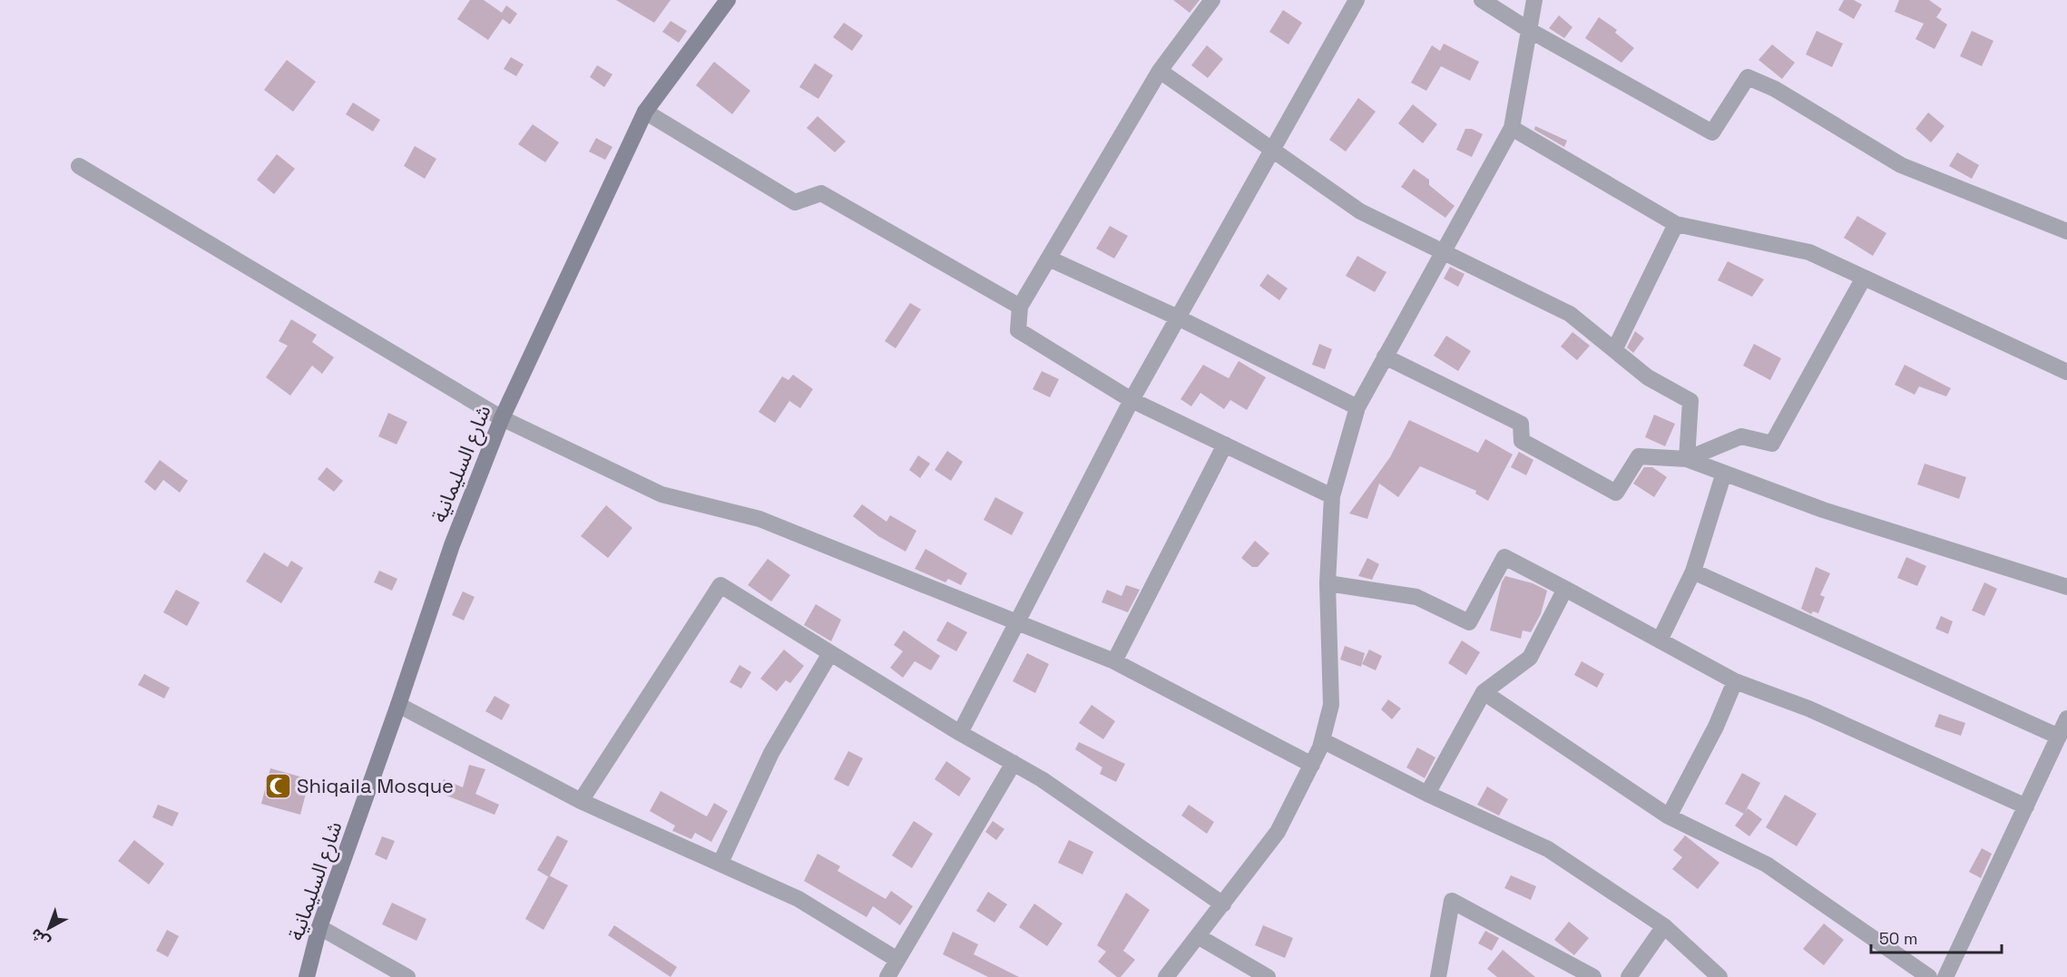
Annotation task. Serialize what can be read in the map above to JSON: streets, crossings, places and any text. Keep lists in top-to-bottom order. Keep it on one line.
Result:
{"streets":{"street":["شارع السليمانية"]},"places":{"mosque":["Shiqaila Mosque"]},"scale_bar":"50 m","north":"bottom left"}
